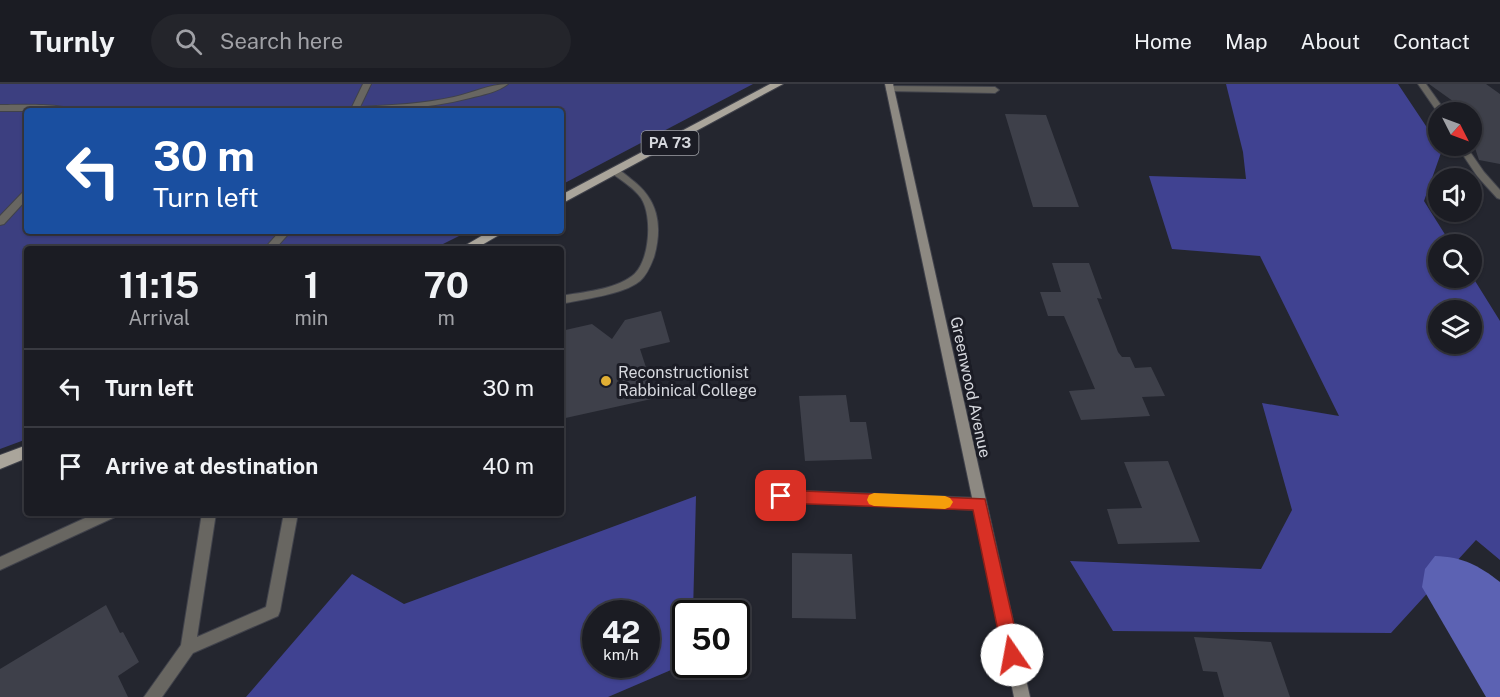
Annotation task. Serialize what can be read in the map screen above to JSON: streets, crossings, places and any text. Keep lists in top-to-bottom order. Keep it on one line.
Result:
{"streets":{"main road":["PA 73","Greenwood Avenue"]},"places":["Reconstructionist Rabbinical College"],"north":"bottom right","page":{"header":"Turnly","search":"Search here","nav":["Home","Map","About","Contact"],"turn":["30 m","Turn left"],"eta":["11:15","Arrival","1","min","70","m"],"list":[{"name":"Turn left","value":"30 m"},{"name":"Arrive at destination","value":"40 m"}],"speed":"42 km/h","limit":"50"}}
